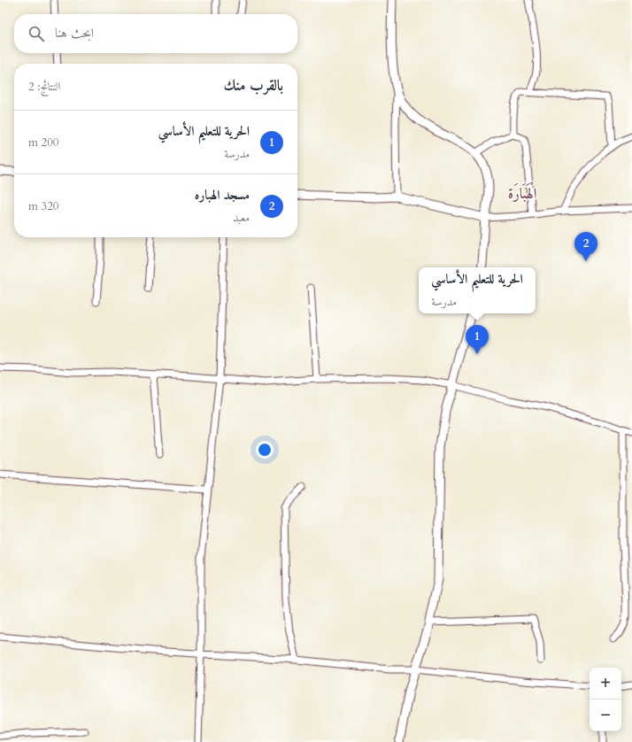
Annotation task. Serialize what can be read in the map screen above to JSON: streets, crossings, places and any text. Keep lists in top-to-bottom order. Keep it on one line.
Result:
{"districts":["الْهَبَارَة"],"page":{"search":"ابحث هنا","heading":["بالقرب منك","النتائج: 2"],"list":[{"mark":"1","name":"الحرية للتعليم الأساسي","note":"مدرسة","value":"200 m"},{"mark":"2","name":"مسجد الهباره","note":"معبد","value":"320 m"}],"pins":["2","1"],"popup":["الحرية للتعليم الأساسي","مدرسة"],"map_buttons":["+","−"]}}
